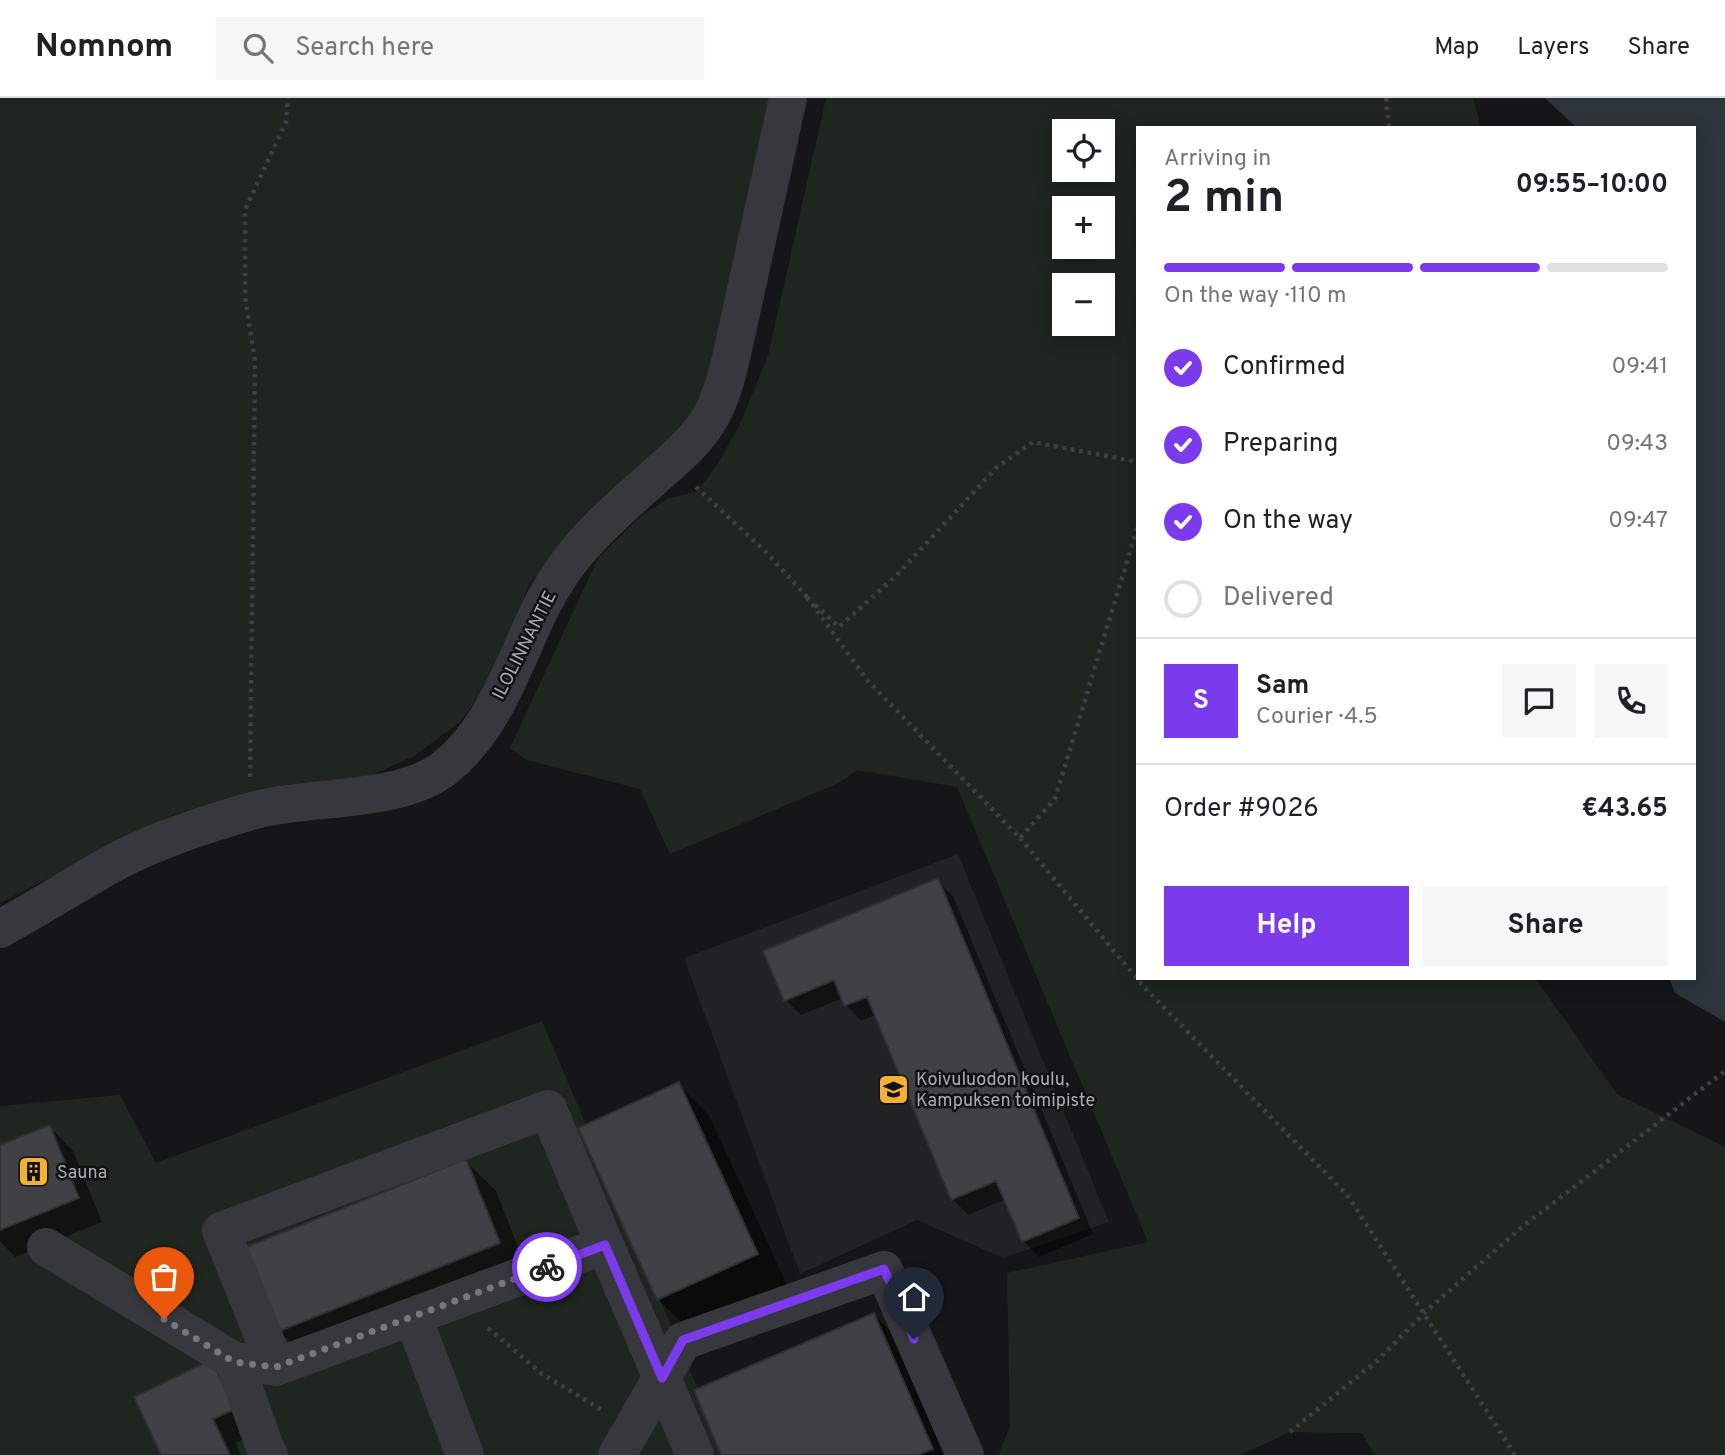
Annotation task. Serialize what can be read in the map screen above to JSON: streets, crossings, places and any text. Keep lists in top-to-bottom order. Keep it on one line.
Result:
{"streets":{"street":["ILOLINNANTIE"]},"places":{"school or university":["Koivuluodon koulu, Kampuksen toimipiste"],"building":["Sauna"]},"page":{"header":"Nomnom","search":"Search here","nav":["Map","Layers","Share"],"map_buttons":["+","−"],"heading":["2 min","Arriving in","09:55–10:00"],"panel":["Sam","Courier · 4.5","Order #9026","€43.65"],"bar":"On the way · 110 m","list":[["Confirmed","09:41"],["Preparing","09:43"],["On the way","09:47"],"Delivered"],"round":"S","buttons":["Help","Share"]}}
